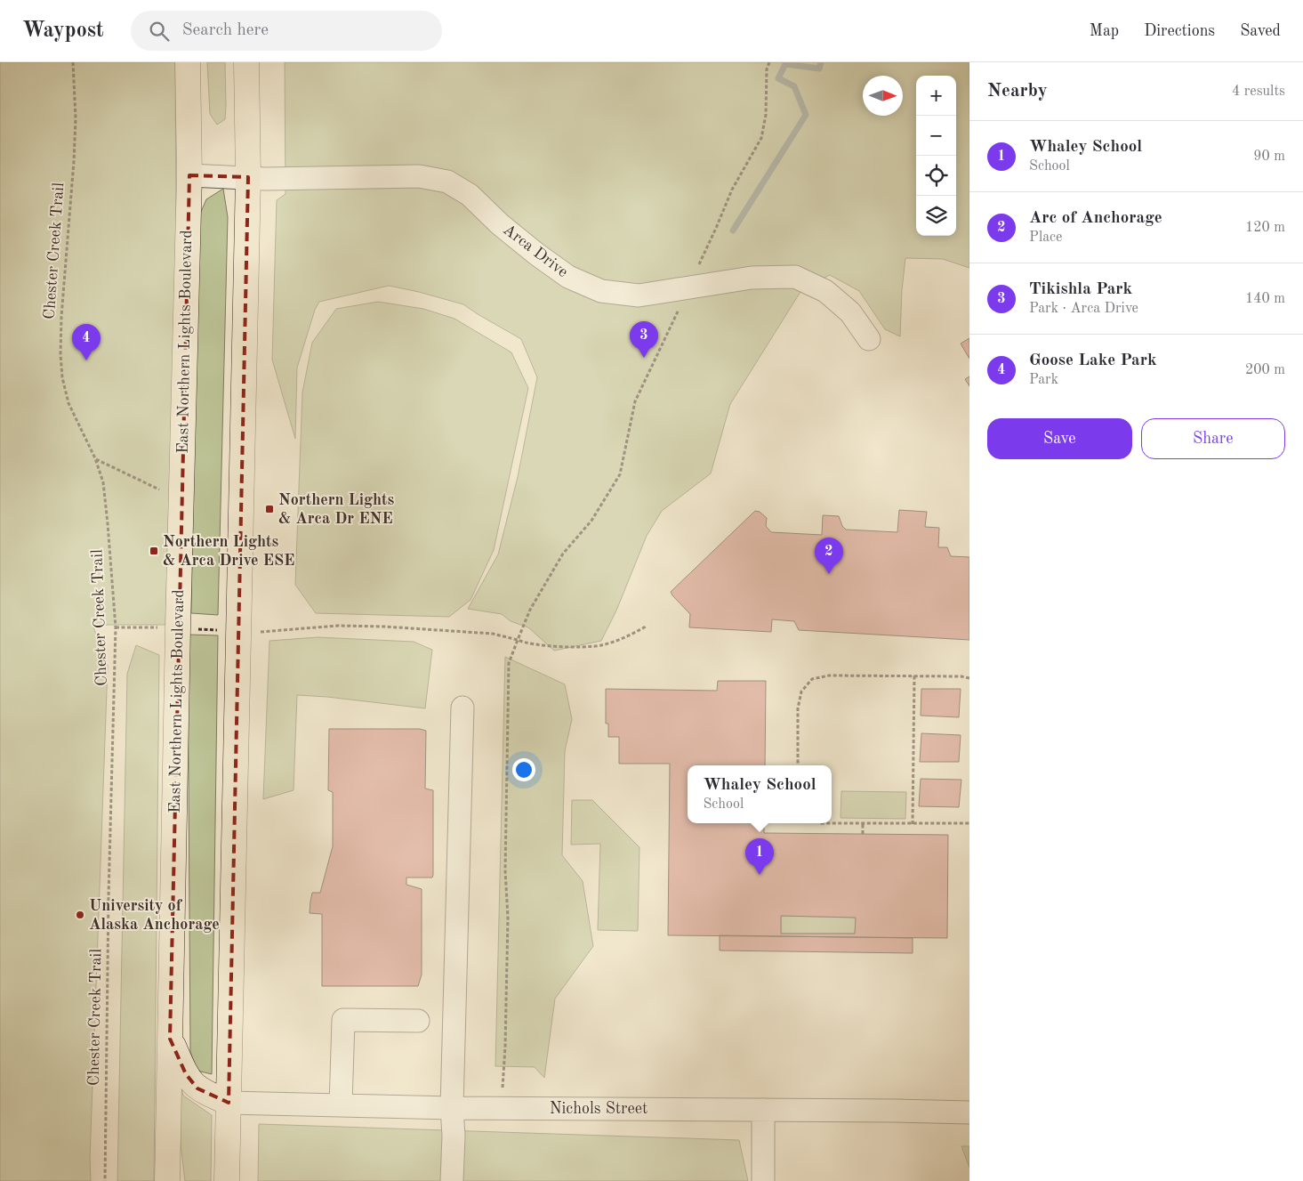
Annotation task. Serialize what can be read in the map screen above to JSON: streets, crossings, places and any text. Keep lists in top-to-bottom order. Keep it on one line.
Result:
{"streets":{"main road":["East Northern Lights Boulevard"],"street":["Arca Drive","Nichols Street"],"path":["Chester Creek Trail"]},"crossings":[["Arca Drive","East Northern Lights Boulevard"]],"places":{"transit":["Northern Lights & Arca Dr ENE","Northern Lights & Arca Drive ESE"],"other":["University of Alaska Anchorage"]},"north":"right","page":{"header":"Waypost","search":"Search here","nav":["Map","Directions","Saved"],"heading":["Nearby","4 results"],"map_buttons":["+","−"],"list":[{"mark":"1","name":"Whaley School","note":"School","value":"90 m"},{"mark":"2","name":"Arc of Anchorage","note":"Place","value":"120 m"},{"mark":"3","name":"Tikishla Park","note":"Park · Arca Drive","value":"140 m"},{"mark":"4","name":"Goose Lake Park","note":"Park","value":"200 m"}],"pins":["3","4","2","1"],"buttons":["Save","Share"],"popup":["Whaley School","School"]}}
